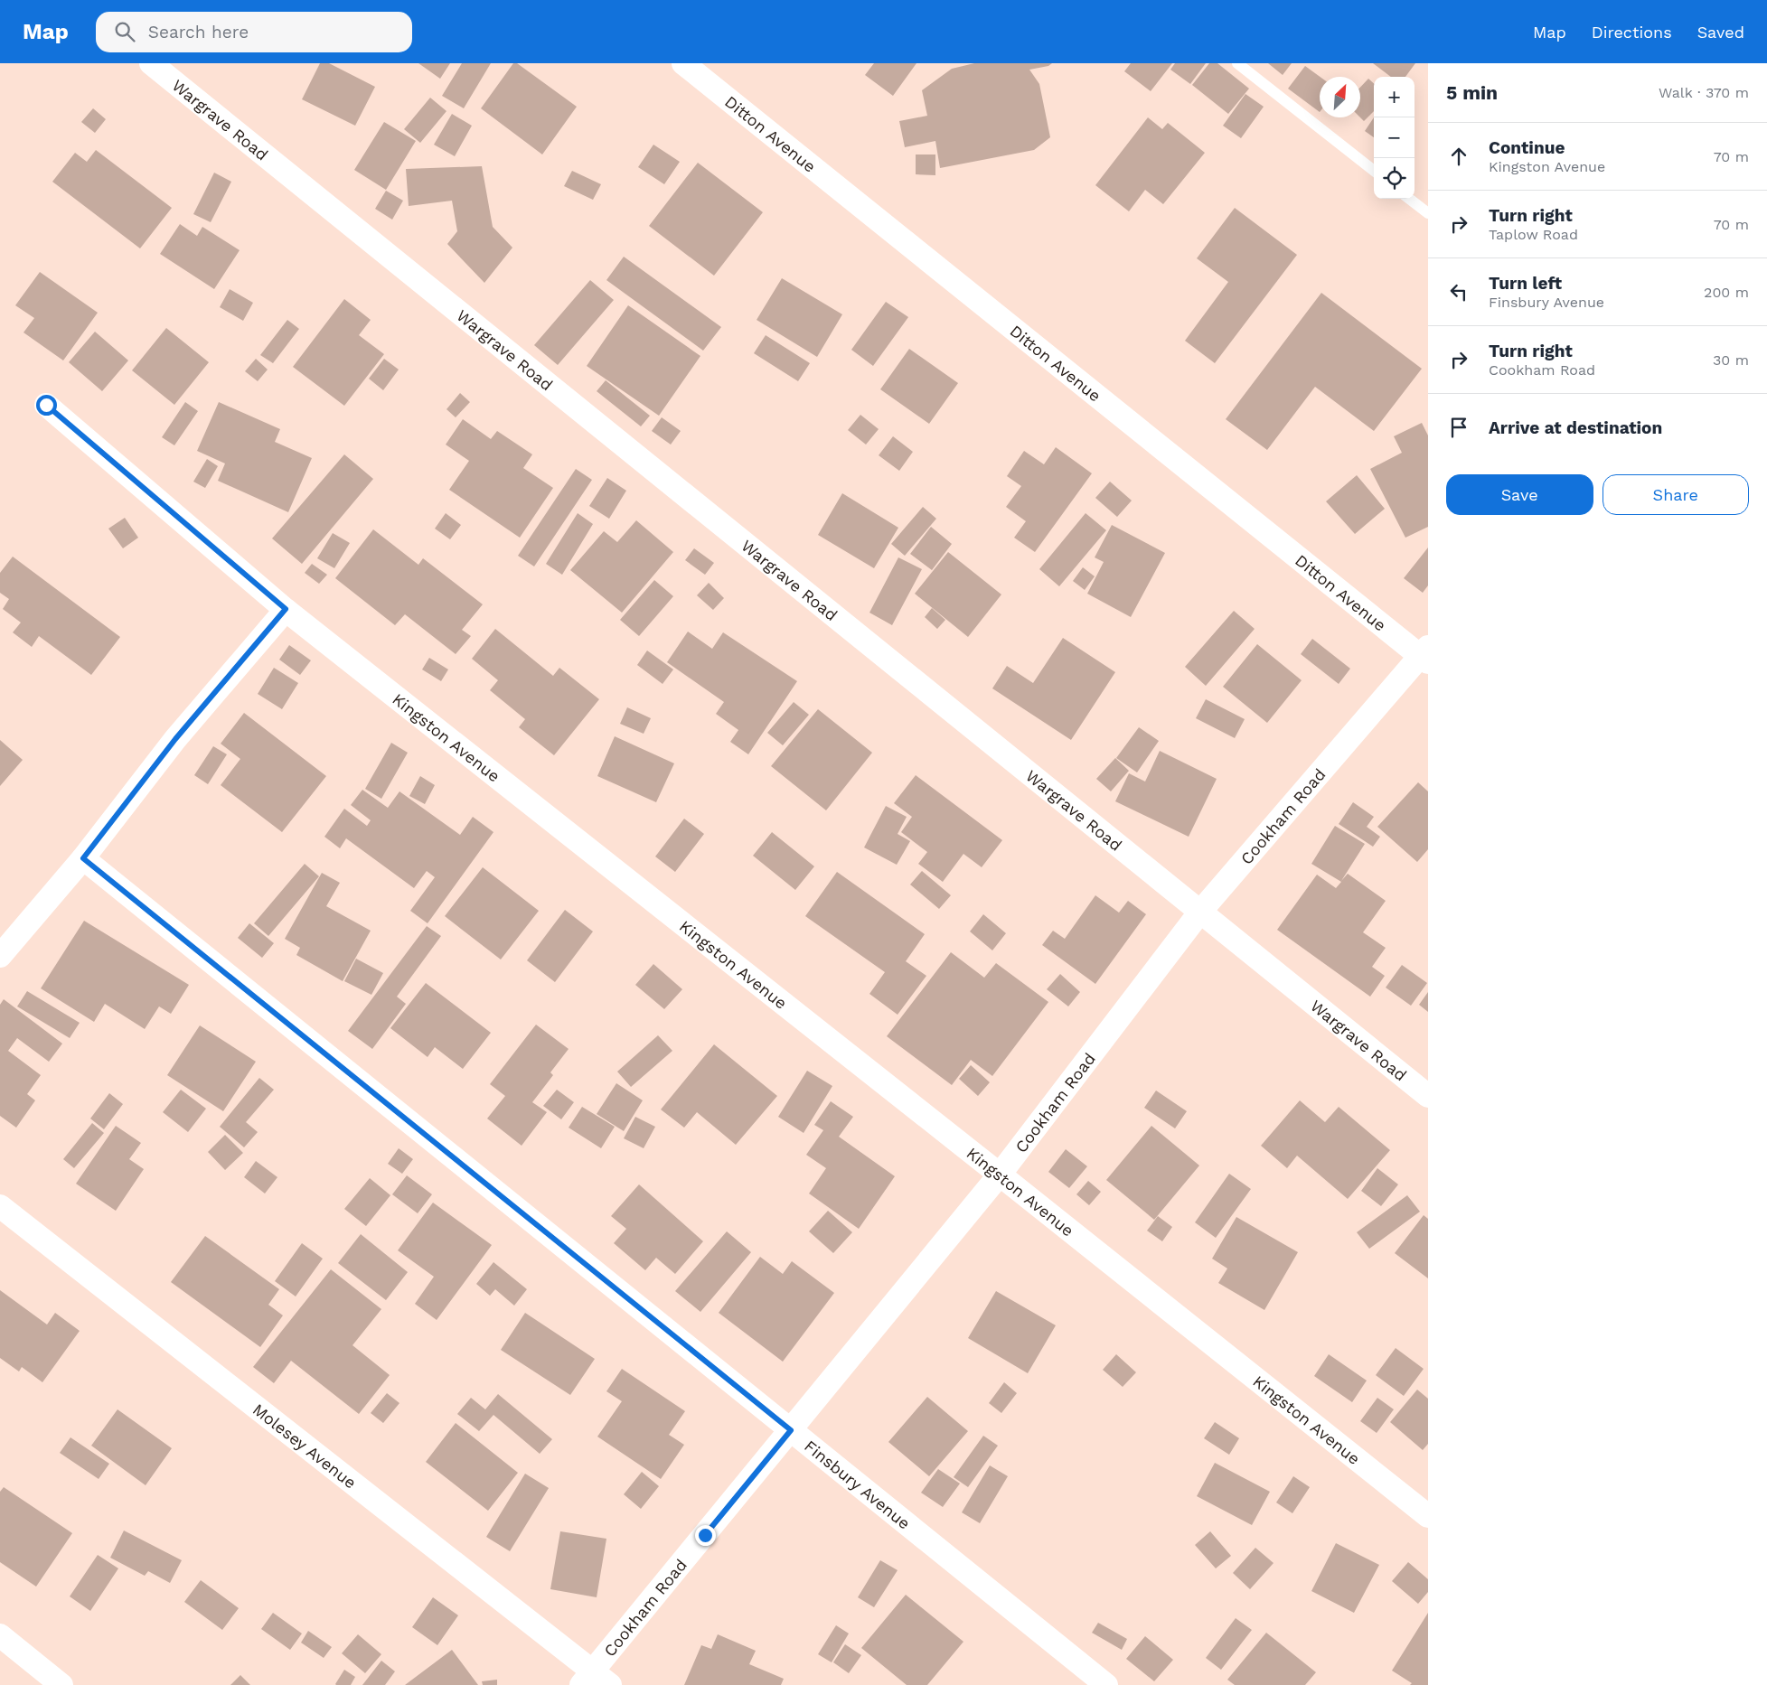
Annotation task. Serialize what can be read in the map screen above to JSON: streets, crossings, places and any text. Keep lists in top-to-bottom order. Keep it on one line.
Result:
{"streets":{"street":["Wargrave Road","Ditton Avenue","Kingston Avenue","Cookham Road","Molesey Avenue","Finsbury Avenue"]},"crossings":[["Wargrave Road","Cookham Road"],["Ditton Avenue","Cookham Road"],["Kingston Avenue","Cookham Road"],["Cookham Road","Molesey Avenue"],["Cookham Road","Finsbury Avenue"]],"north":"top right","page":{"header":"Map","search":"Search here","nav":["Map","Directions","Saved"],"heading":["5 min","Walk · 370 m"],"map_buttons":["+","−"],"list":[["Continue","Kingston Avenue","70 m"],["Turn right","Taplow Road","70 m"],["Turn left","Finsbury Avenue","200 m"],["Turn right","Cookham Road","30 m"],"Arrive at destination"],"buttons":["Save","Share"]}}
